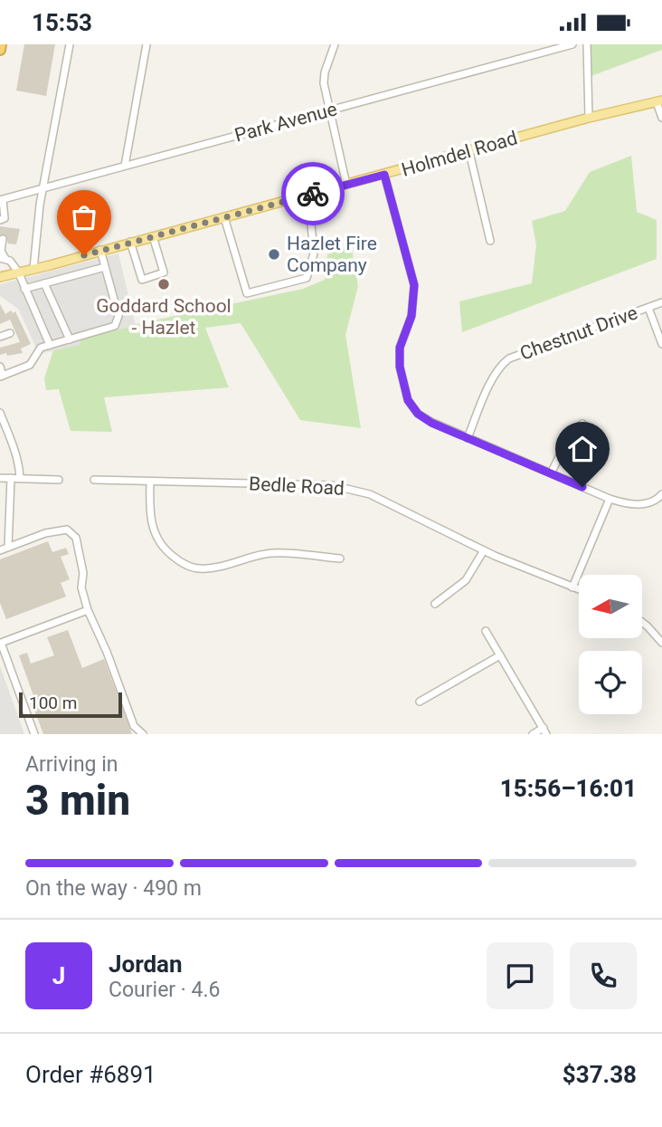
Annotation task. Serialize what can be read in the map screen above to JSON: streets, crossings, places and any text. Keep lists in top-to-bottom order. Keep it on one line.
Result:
{"streets":{"main road":["Holmdel Road"],"street":["Park Avenue","Chestnut Drive","Bedle Road"]},"places":["Hazlet Fire Company","Goddard School - Hazlet"],"scale_bar":"100 m","north":"left","page":{"status":"15:53","scale":"100 m","heading":["3 min","Arriving in","15:56–16:01"],"panel":["Jordan","Courier · 4.6","Order #6891","$37.38"],"bar":"On the way · 490 m","round":"J"}}
